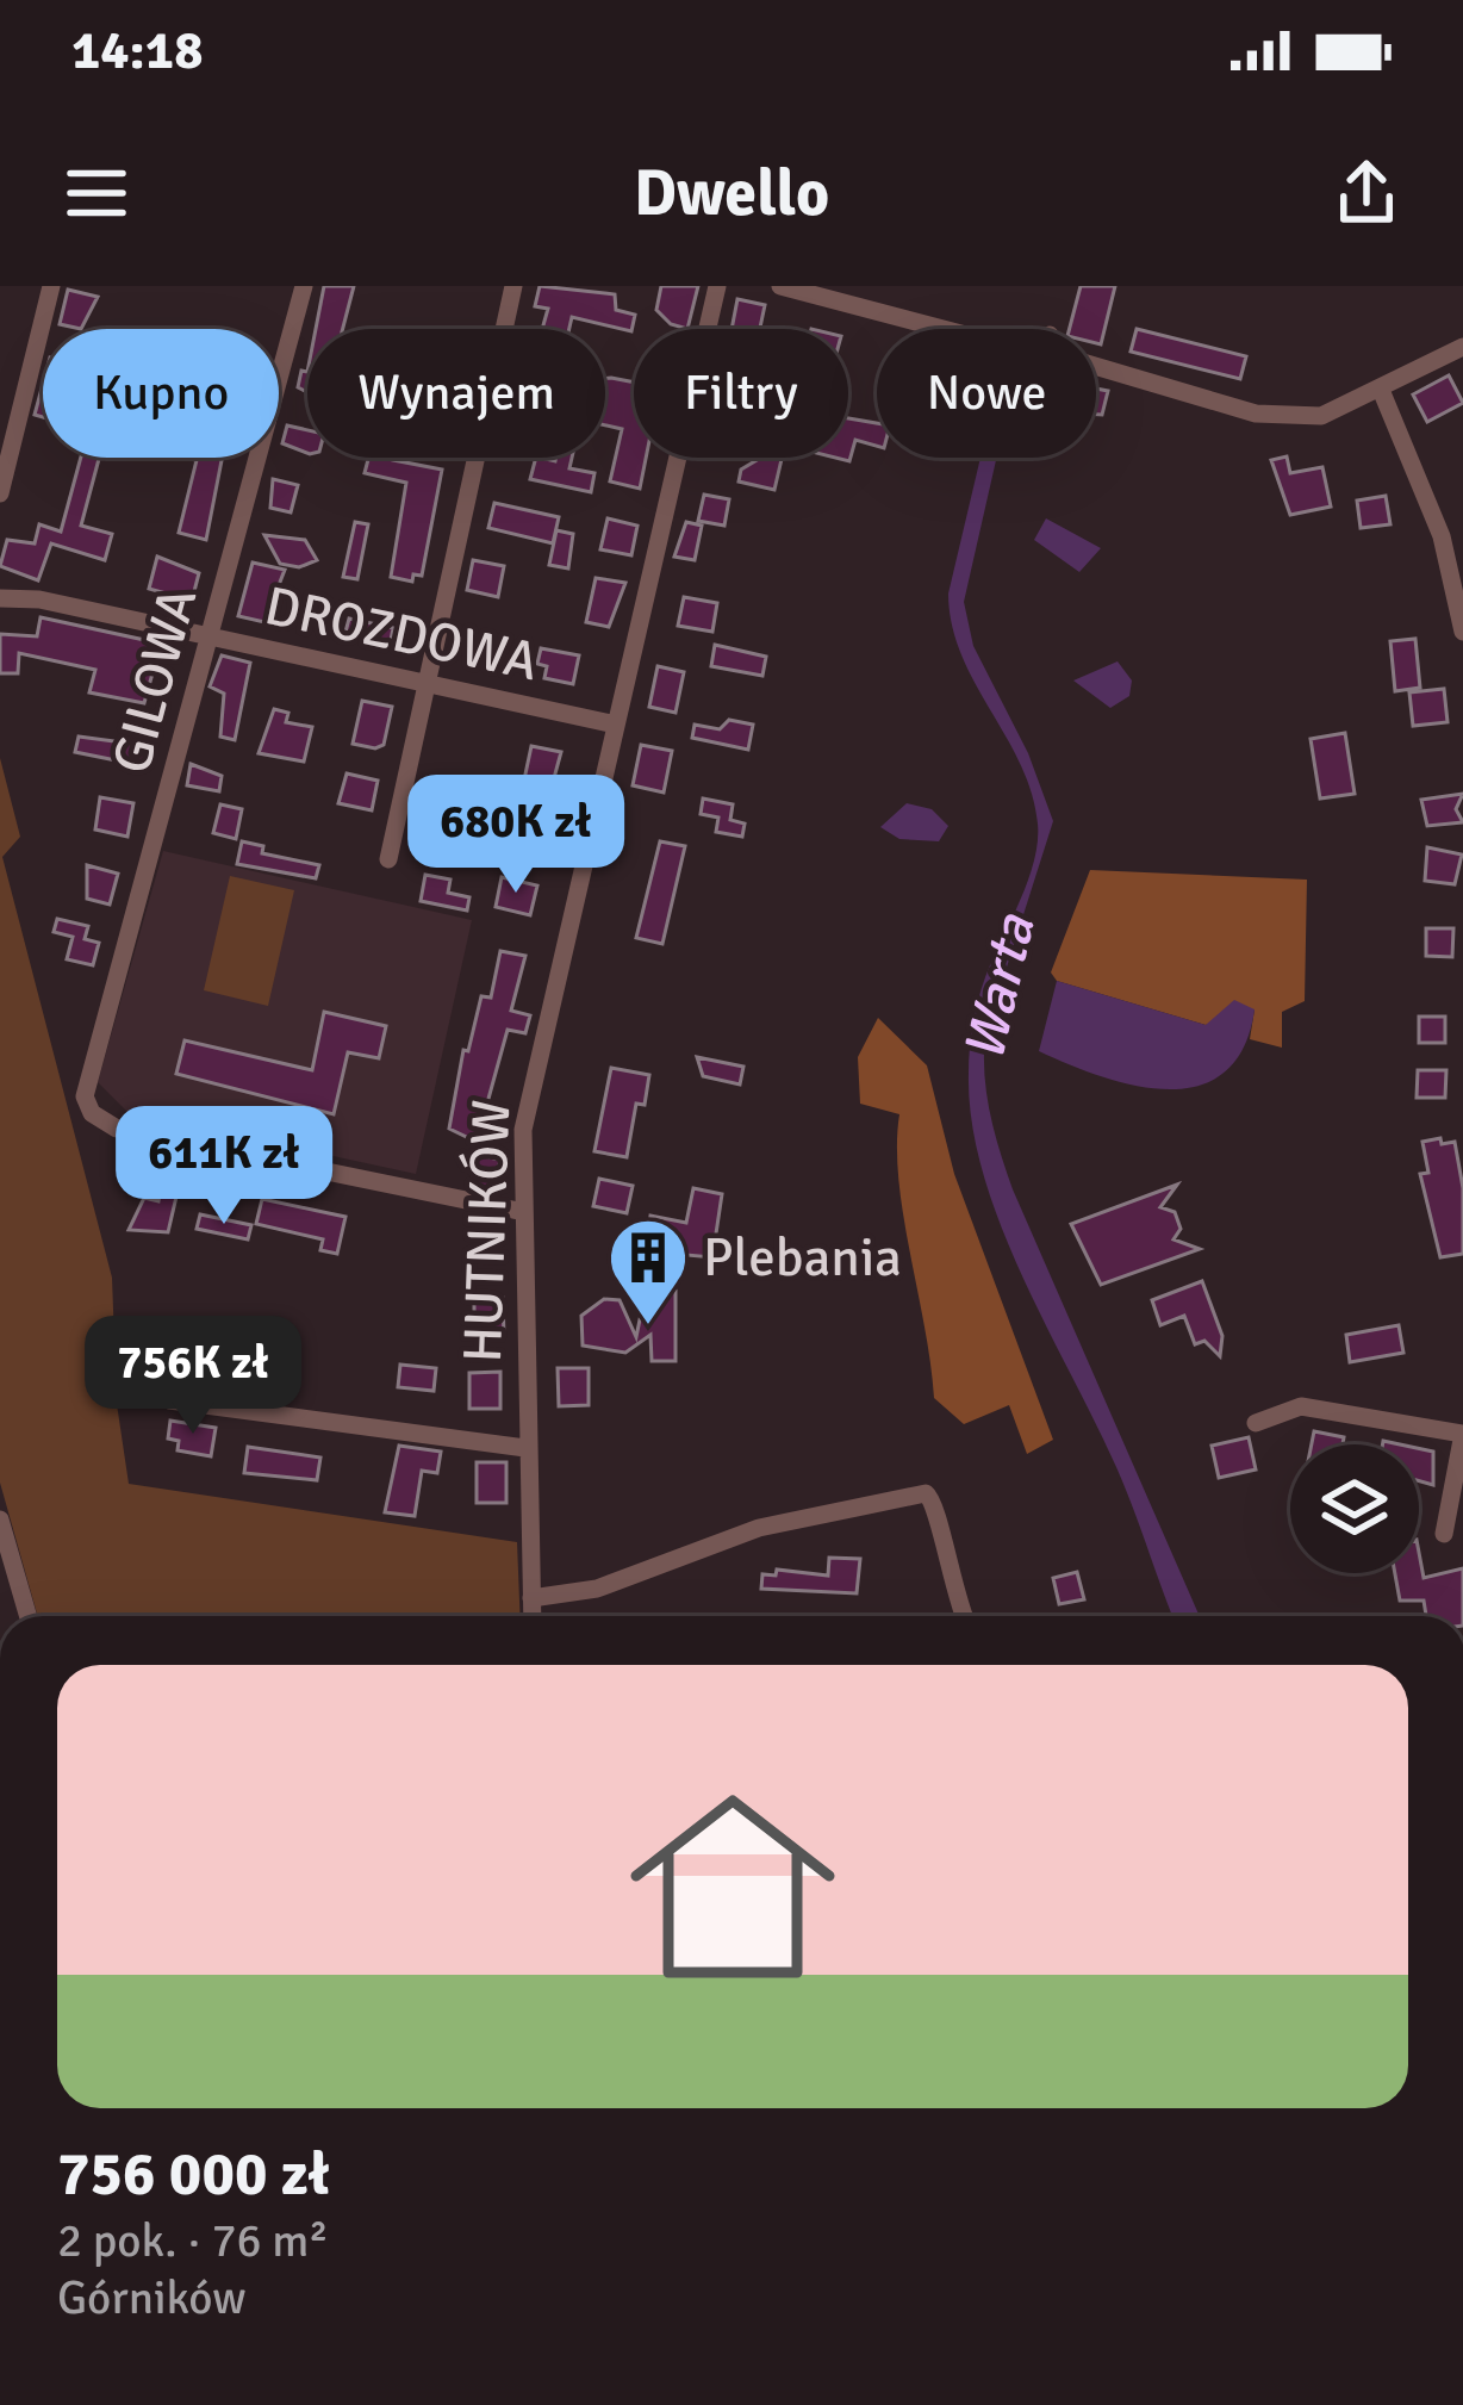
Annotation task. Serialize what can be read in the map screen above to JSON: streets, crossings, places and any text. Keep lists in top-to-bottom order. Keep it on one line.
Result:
{"streets":{"street":["DROZDOWA","GILOWA","HUTNIKÓW"]},"crossings":[["DROZDOWA","GILOWA"],["DROZDOWA","HUTNIKÓW"],["GILOWA","HUTNIKÓW"]],"water":["Warta"],"places":{"building":["Plebania"]},"page":{"status":"14:18","header":"Dwello","chip":["Kupno","Wynajem","Filtry","Nowe"],"price":["680K zł","611K zł","756K zł"],"list":[{"name":"756 000 zł","note":"2 pok. · 76 m² · Górników"}]}}
